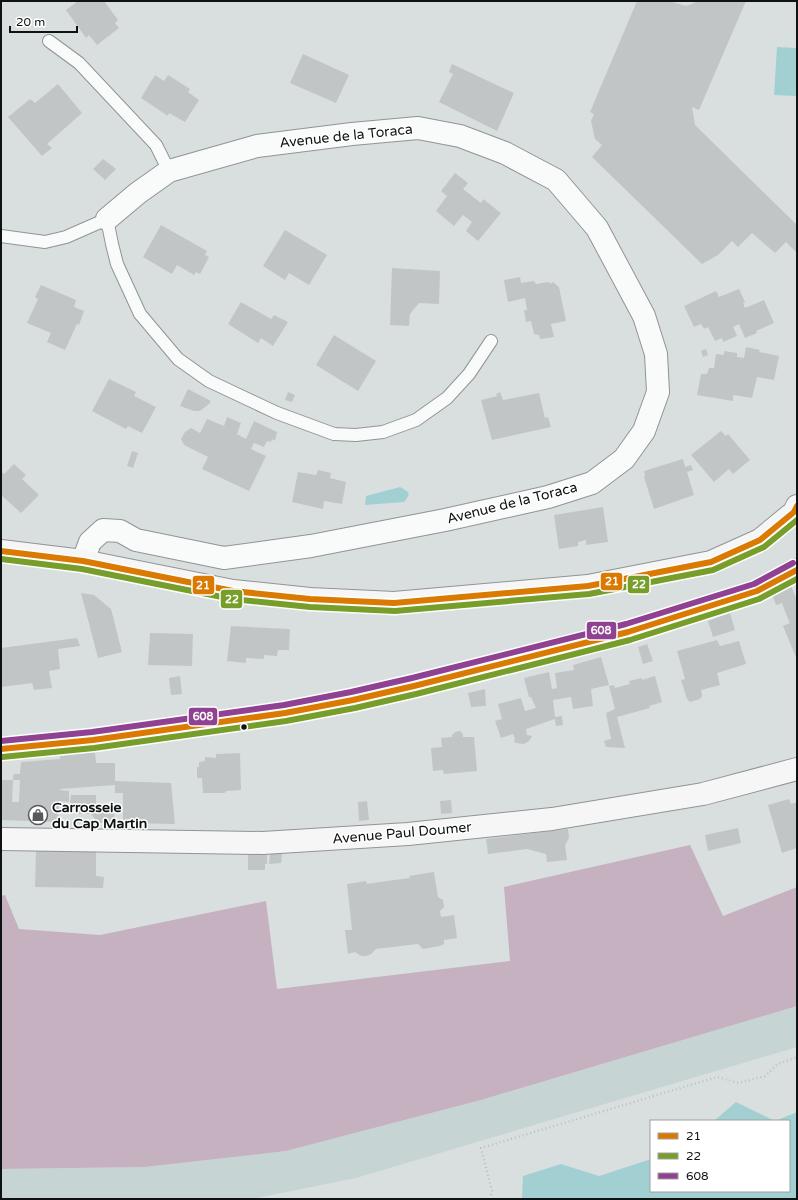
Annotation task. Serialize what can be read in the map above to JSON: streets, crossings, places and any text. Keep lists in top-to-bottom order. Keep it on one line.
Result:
{"streets":{"main road":["Avenue Paul Doumer"],"street":["Avenue de la Toraca"]},"places":{"shop":["Carrosseie du Cap Martin"]},"lines":["transit line 21","transit line 22","transit line 608"],"legend":["21","22","608"],"scale_bar":"20 m"}
